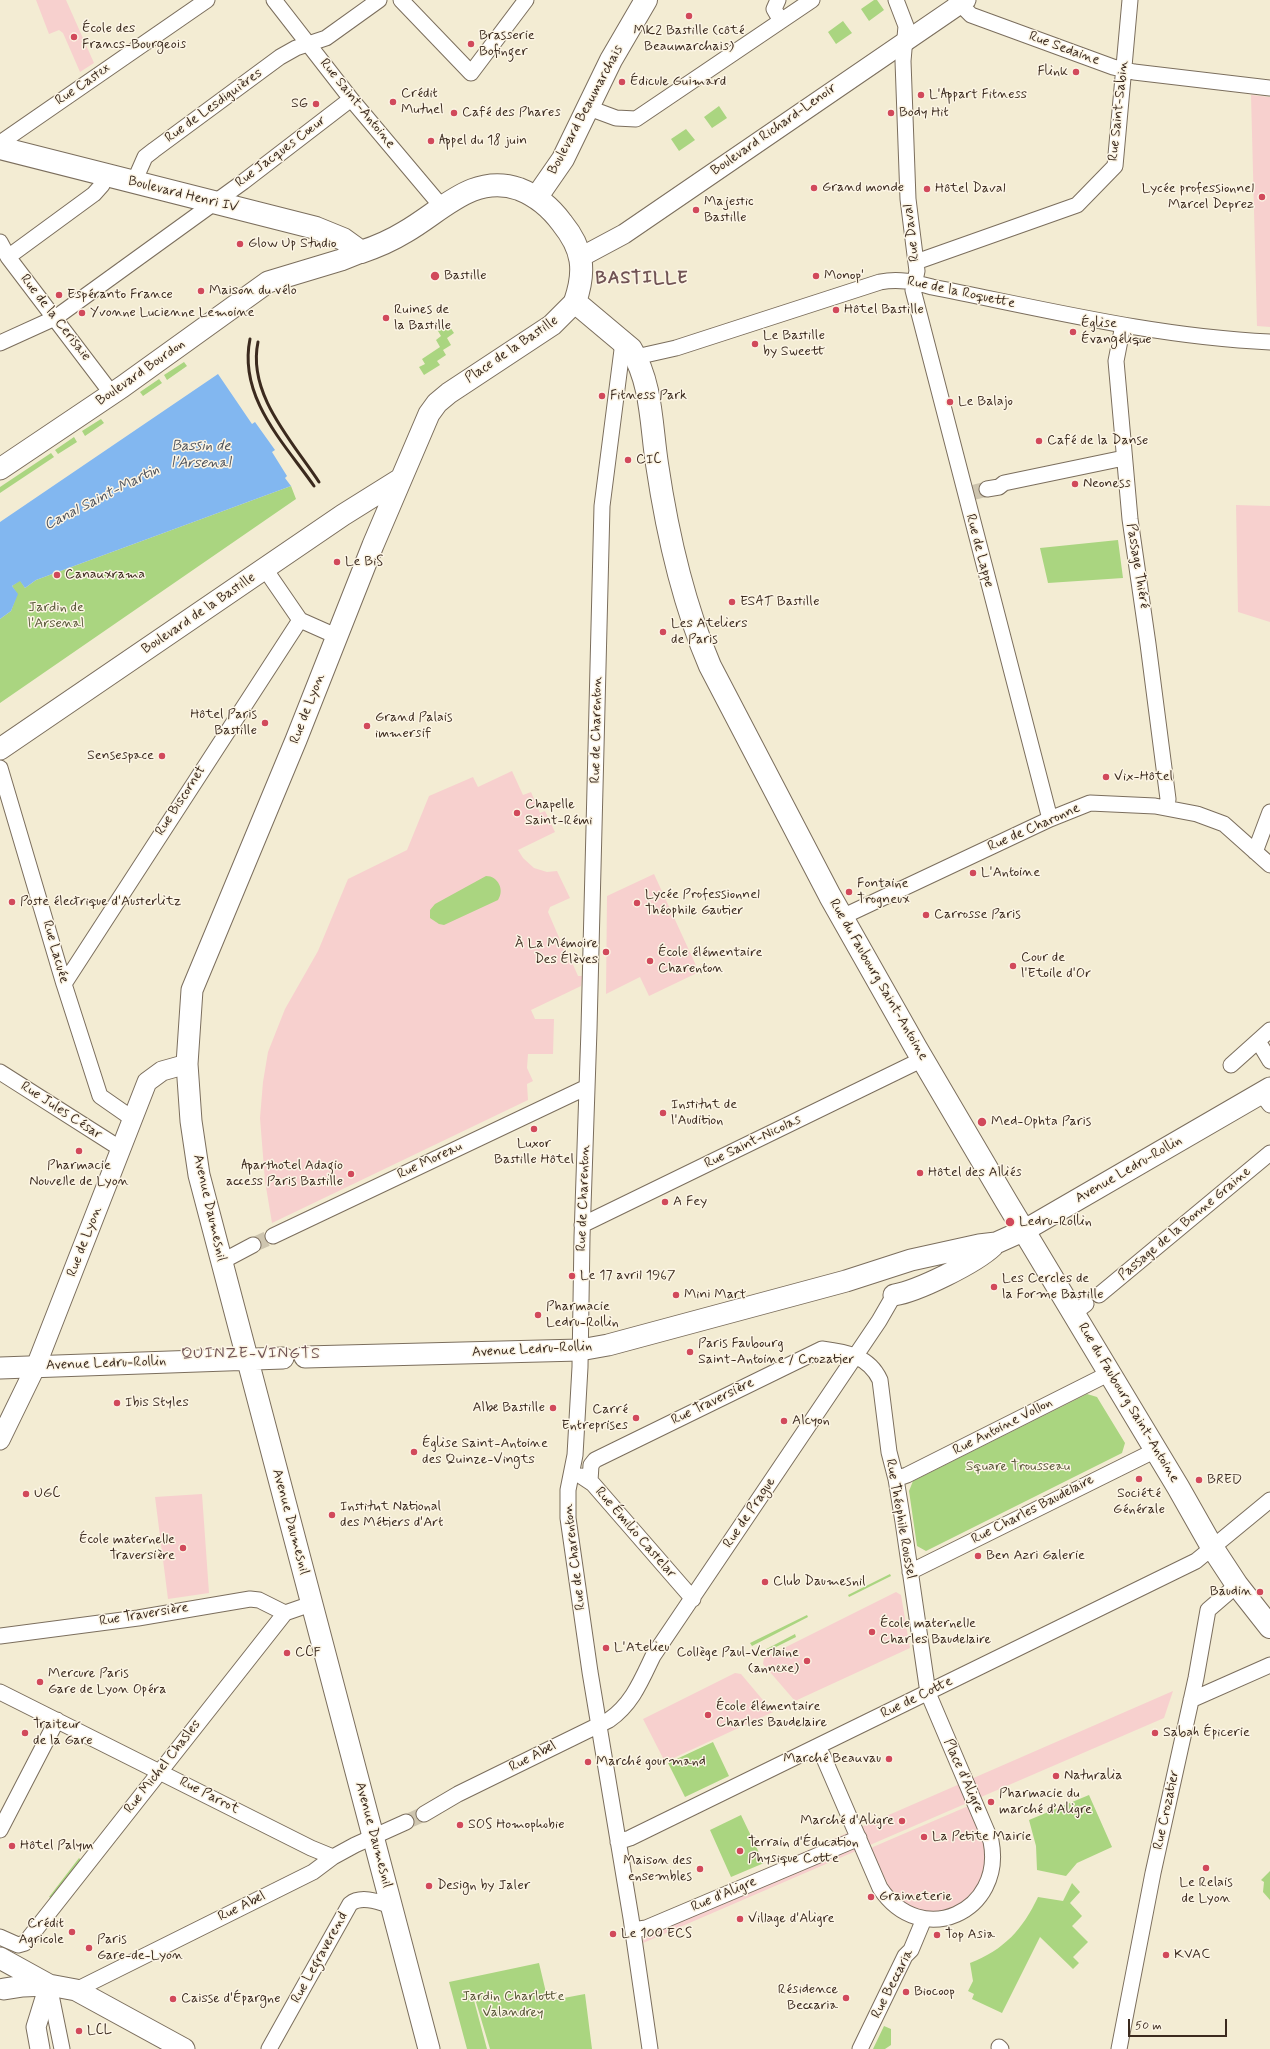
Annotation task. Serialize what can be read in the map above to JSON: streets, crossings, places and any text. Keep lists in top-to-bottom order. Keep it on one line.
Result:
{"streets":{"main road":["Boulevard Beaumarchais","Boulevard Henri IV","Place de la Bastille","Boulevard Bourdon","Boulevard de la Bastille","Rue de Lyon","Rue du Faubourg Saint-Antoine","Avenue Ledru-Rollin","Avenue Daumesnil"],"street":["Rue Sedaine","Rue Castex","Rue Saint-Antoine","Rue de Lesdiguières","Rue Saint-Sabin","Boulevard Richard-Lenoir","Rue Jacques Cœur","Rue Daval","Rue de la Roquette","Rue de la Cerisaie","Rue de Lappe","Passage Thiéré","Rue de Charenton","Rue Biscornet","Rue de Charonne","Rue Lacuée","Rue Jules César","Rue Saint-Nicolas","Rue Moreau","Passage de la Bonne Graine","Rue Traversière","Rue Antoine Vollon","Rue Charles Baudelaire","Rue de Prague","Rue Théophile Roussel","Rue Émilio Castelar","Rue de Cotte","Rue Abel","Rue Michel Chasles","Place d'Aligre","Rue Parrot","Rue Crozatier","Rue d'Aligre","Rue Legraverend","Rue Beccaria"]},"crossings":[["Rue Sedaine","Rue Saint-Sabin"],["Rue Sedaine","Boulevard Richard-Lenoir"],["Rue Saint-Antoine","Rue de Lesdiguières"],["Rue Saint-Antoine","Rue Jacques Cœur"],["Rue de Lesdiguières","Boulevard Henri IV"],["Rue Saint-Sabin","Rue Daval"],["Boulevard Richard-Lenoir","Rue Daval"],["Rue Jacques Cœur","Boulevard Henri IV"],["Rue Jacques Cœur","Rue de la Cerisaie"],["Boulevard Henri IV","Boulevard Bourdon"],["Rue Daval","Rue de la Roquette"],["Rue Daval","Rue de Lappe"],["Rue de la Roquette","Rue de Lappe"],["Rue de la Roquette","Passage Thiéré"],["Rue de la Roquette","Rue de Charenton"],["Rue de la Roquette","Rue du Faubourg Saint-Antoine"],["Rue de la Cerisaie","Boulevard Bourdon"],["Place de la Bastille","Rue de Lyon"],["Rue de Lappe","Rue de Charonne"],["Passage Thiéré","Rue de Charonne"],["Boulevard de la Bastille","Rue de Lyon"],["Rue de Lyon","Rue Lacuée"],["Rue de Lyon","Rue Jules César"],["Rue de Lyon","Avenue Ledru-Rollin"],["Rue de Lyon","Avenue Daumesnil"],["Rue de Charenton","Rue du Faubourg Saint-Antoine"],["Rue de Charenton","Rue Saint-Nicolas"],["Rue de Charenton","Rue Moreau"],["Rue de Charenton","Avenue Ledru-Rollin"],["Rue de Charenton","Rue de Prague"],["Rue de Charenton","Rue Émilio Castelar"],["Rue de Charenton","Rue de Cotte"],["Rue de Charenton","Rue Abel"],["Rue de Charenton","Rue d'Aligre"],["Rue Biscornet","Rue Lacuée"],["Rue de Charonne","Rue du Faubourg Saint-Antoine"],["Rue du Faubourg Saint-Antoine","Rue Saint-Nicolas"],["Rue du Faubourg Saint-Antoine","Avenue Ledru-Rollin"],["Rue du Faubourg Saint-Antoine","Rue Antoine Vollon"],["Rue du Faubourg Saint-Antoine","Rue Charles Baudelaire"],["Rue du Faubourg Saint-Antoine","Rue de Cotte"],["Rue du Faubourg Saint-Antoine","Rue Crozatier"],["Avenue Ledru-Rollin","Avenue Daumesnil"],["Avenue Ledru-Rollin","Rue de Prague"],["Avenue Daumesnil","Rue Abel"],["Avenue Daumesnil","Rue Legraverend"],["Rue Traversière","Rue de Prague"],["Rue Traversière","Rue Théophile Roussel"],["Rue Traversière","Rue Émilio Castelar"],["Rue Traversière","Rue Michel Chasles"],["Rue Antoine Vollon","Rue Théophile Roussel"],["Rue Charles Baudelaire","Rue Théophile Roussel"],["Rue de Prague","Rue Théophile Roussel"],["Rue de Prague","Rue Émilio Castelar"],["Rue de Prague","Rue Abel"],["Rue Théophile Roussel","Rue de Cotte"],["Rue Théophile Roussel","Place d'Aligre"],["Rue de Cotte","Place d'Aligre"],["Rue Abel","Rue Parrot"],["Rue Michel Chasles","Rue Parrot"],["Place d'Aligre","Rue d'Aligre"],["Place d'Aligre","Rue Beccaria"]],"districts":["BASTILLE","QUINZE-VINGTS"],"water":["Bassin de l'Arsenal","Canal Saint-Martin"],"parks":["Jardin de l'Arsenal","Square Trousseau","Jardin Charlotte Valandrey"],"places":["MK2 Bastille (côté Beaumarchais)","École des Francs-Bourgeois","Brasserie Bofinger","Flink","Édicule Guimard","L'Appart Fitness","Crédit Mutuel","SG","Café des Phares","Body Hit","Appel du 18 juin","Grand monde","Hôtel Daval","Lycée professionnel Marcel Deprez","Majestic Bastille","Glow Up Studio","Bastille","Monop'","Maison du vélo","Espéranto France","Hôtel Bastille","Yvonne Lucienne Lemoine","Ruines de la Bastille","Église Évangélique","Le Bastille by Sweett","Fitness Park","Le Balajo","Café de la Danse","CIC","Neoness","Le BiS","Canauxrama","ESAT Bastille","Les Ateliers de Paris","Hôtel Paris Bastille","Grand Palais immersif","Sensespace","Vix-Hôtel","Chapelle Saint-Rémi","L'Antoine","Fontaine Trogneux","Poste électrique d'Austerlitz","Lycée Professionnel Théophile Gautier","Carrosse Paris","À La Mémoire Des Élèves","École élémentaire Charenton","Cour de l'Etoile d'Or","Institut de l'Audition","Med-Ophta Paris","Luxor Bastille Hôtel","Pharmacie Nouvelle de Lyon","Hôtel des Alliés","Aparthotel Adagio access Paris Bastille","A Fey","Ledru-Rollin","Le 17 avril 1967","Les Cercles de la Forme Bastille","Mini Mart","Pharmacie Ledru-Rollin","Paris Faubourg Saint-Antoine / Crozatier","Ibis Styles","Albe Bastille","Carré Entreprises","Alcyon","Église Saint-Antoine des Quinze-Vingts","Société Générale","BRED","UGC","Institut National des Métiers d'Art","École maternelle Traversière","Ben Azri Galerie","Club Daumesnil","Baudin","École maternelle Charles Baudelaire","L'Atelieu","CCF","Collège Paul-Verlaine (annexe)","Mercure Paris Gare de Lyon Opéra","École élémentaire Charles Baudelaire","Traiteur de la Gare","Sabah Épicerie","Marché Beauvau","Marché gourmand","Naturalia","Pharmacie du marché d’Aligre","Marché d'Aligre","SOS Homophobie","La Petite Mairie","Hôtel Palym","Terrain d'Éducation Physique Cotte","Le Relais de Lyon","Maison des ensembles","Design by Jaler","Graineterie","Village d'Aligre","Crédit Agricole","Le 100 ECS","Top Asia","Paris Gare-de-Lyon","KVAC","Biocoop","Résidence Beccaria","Caisse d'Épargne","LCL"],"scale_bar":"50 m"}
